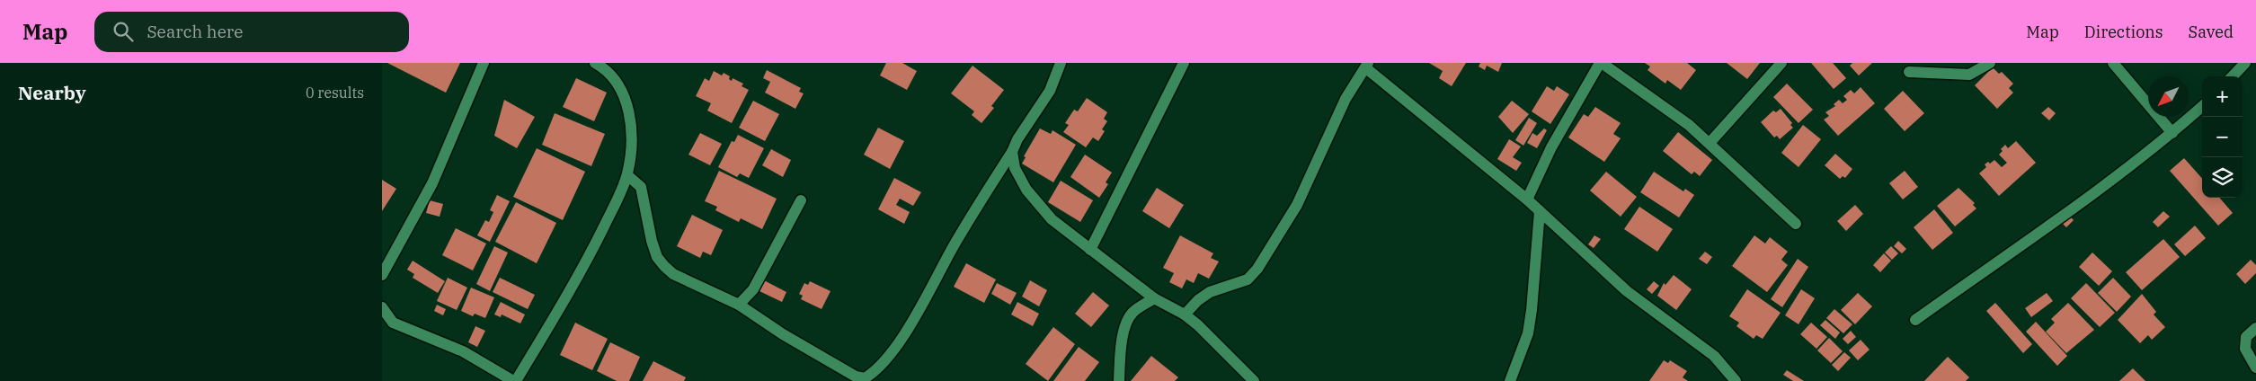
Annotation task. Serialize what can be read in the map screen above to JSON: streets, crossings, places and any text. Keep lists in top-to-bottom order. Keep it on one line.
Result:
{"north":"bottom left","page":{"header":"Map","search":"Search here","nav":["Map","Directions","Saved"],"heading":["Nearby","0 results"],"map_buttons":["+","−"]}}
